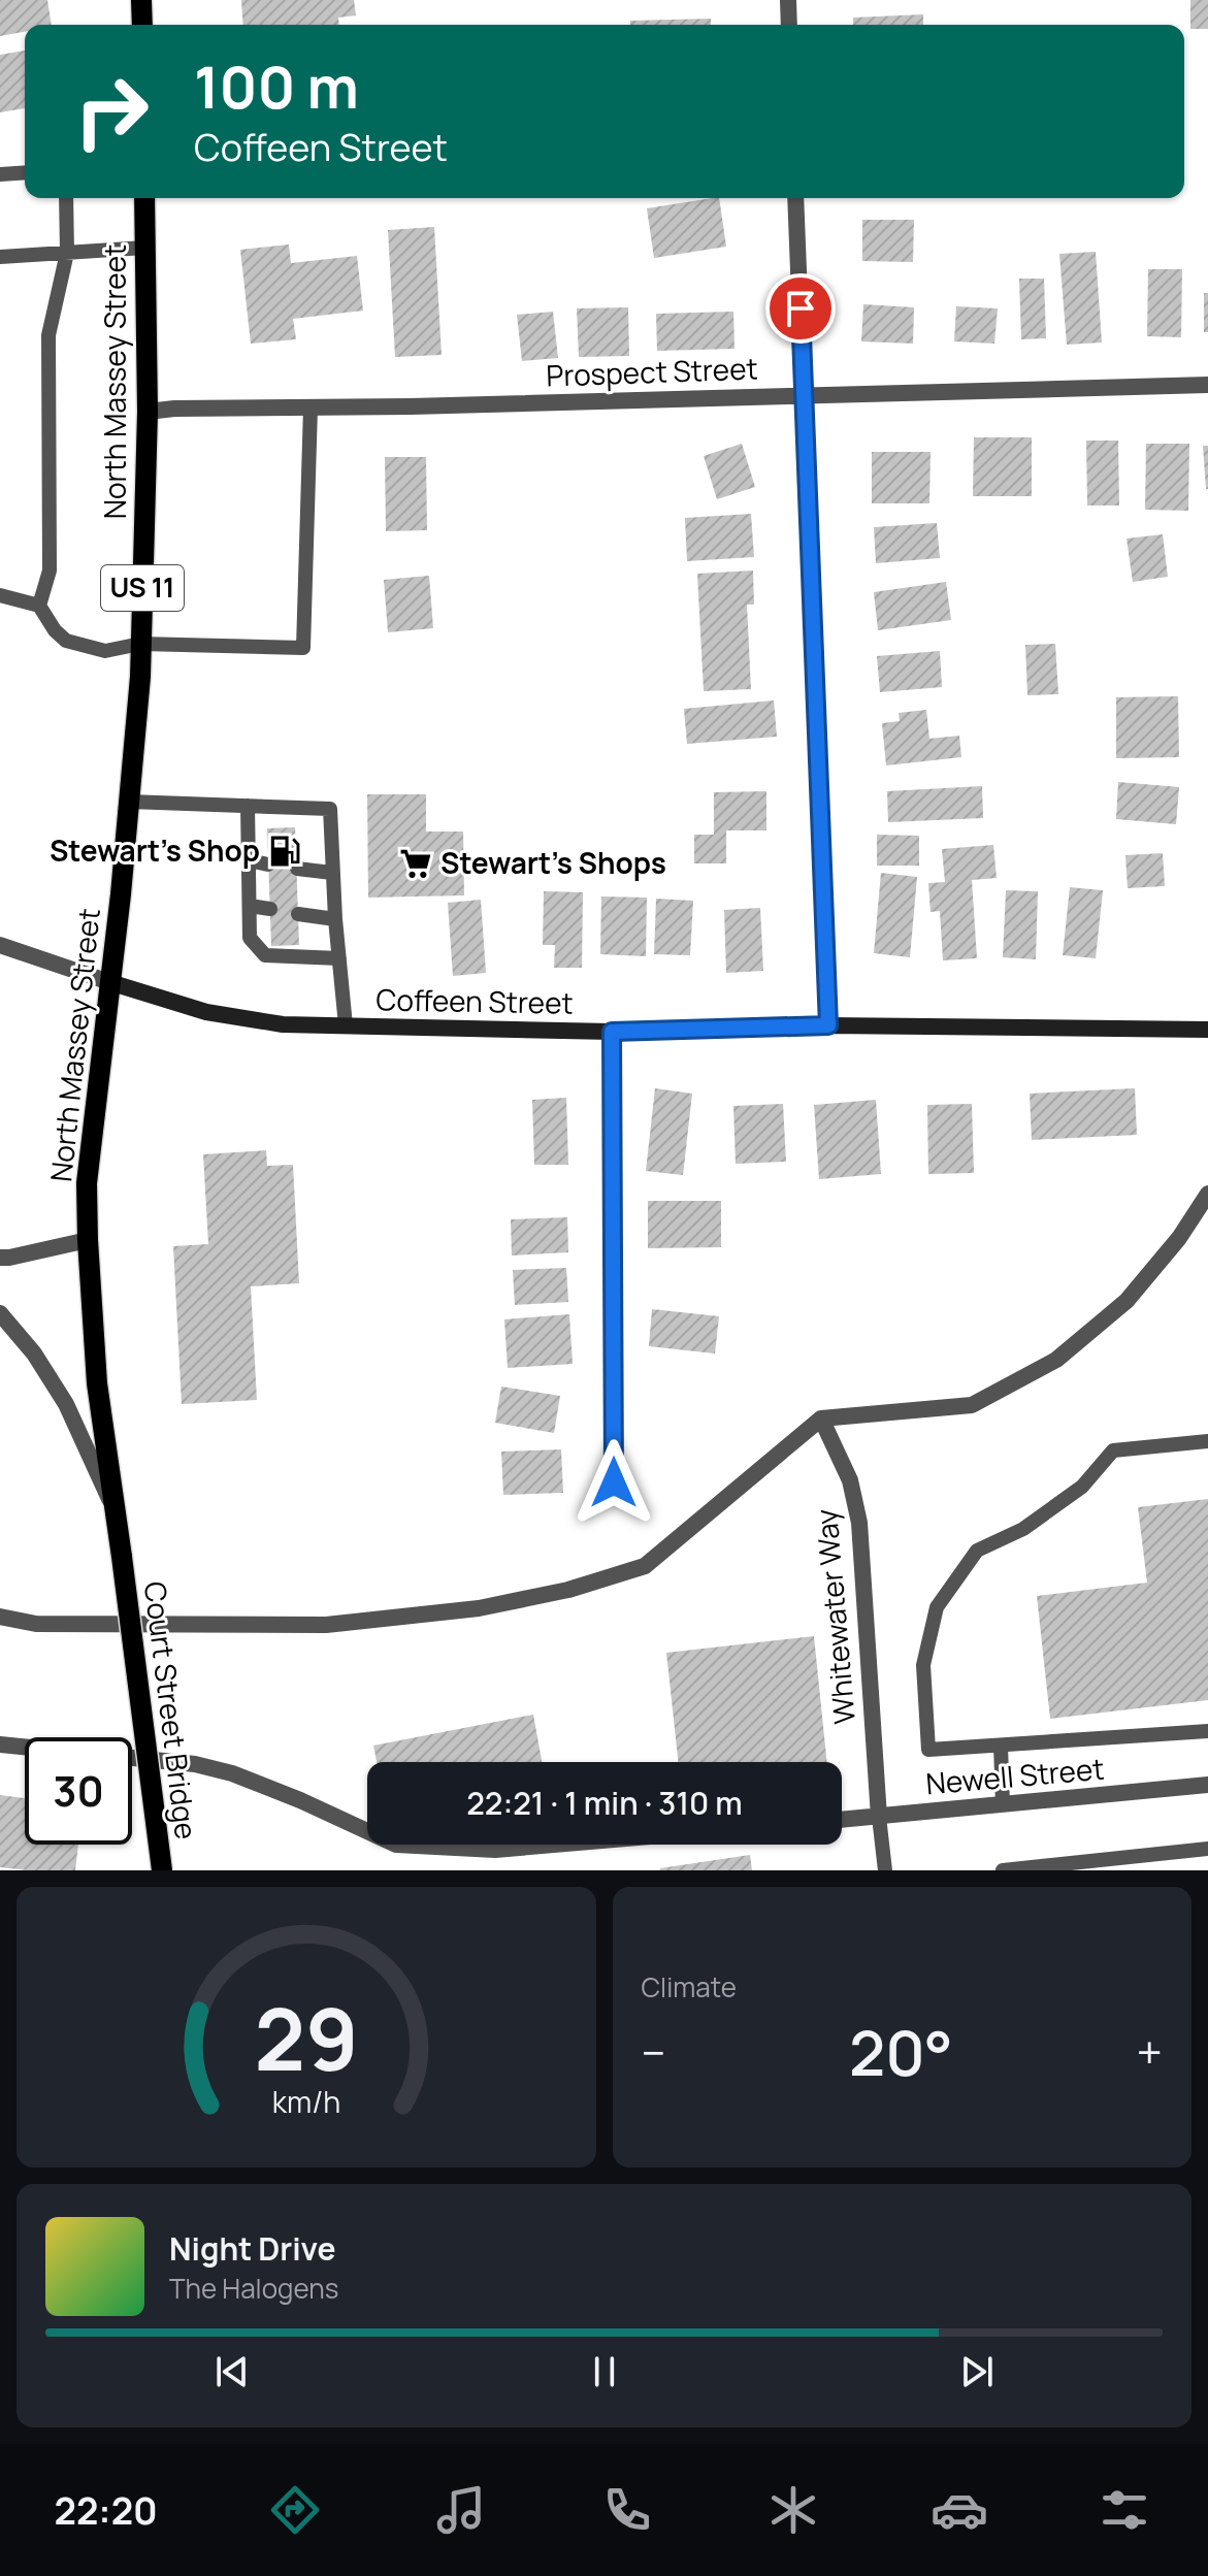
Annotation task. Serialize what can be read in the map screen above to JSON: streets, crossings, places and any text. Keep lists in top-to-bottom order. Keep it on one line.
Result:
{"streets":{"main road":["North Massey Street","US 11","Coffeen Street","Court Street Bridge"],"street":["Prospect Street","Whitewater Way","Newell Street"]},"crossings":[["Prospect Street","North Massey Street"],["North Massey Street","Coffeen Street"],["North Massey Street","Court Street Bridge"],["Whitewater Way","Newell Street"]],"places":{"fuel station":["Stewart's Shop"],"supermarket":["Stewart's Shops"]},"page":{"turn":["100 m","Coffeen Street"],"limit":"30","trip":"22:21 · 1 min · 310 m","tile":"Climate","heat":["−","20°","+"],"song":["Night Drive","The Halogens"],"tabs":"22:20","gauge":["29","km/h"]}}
